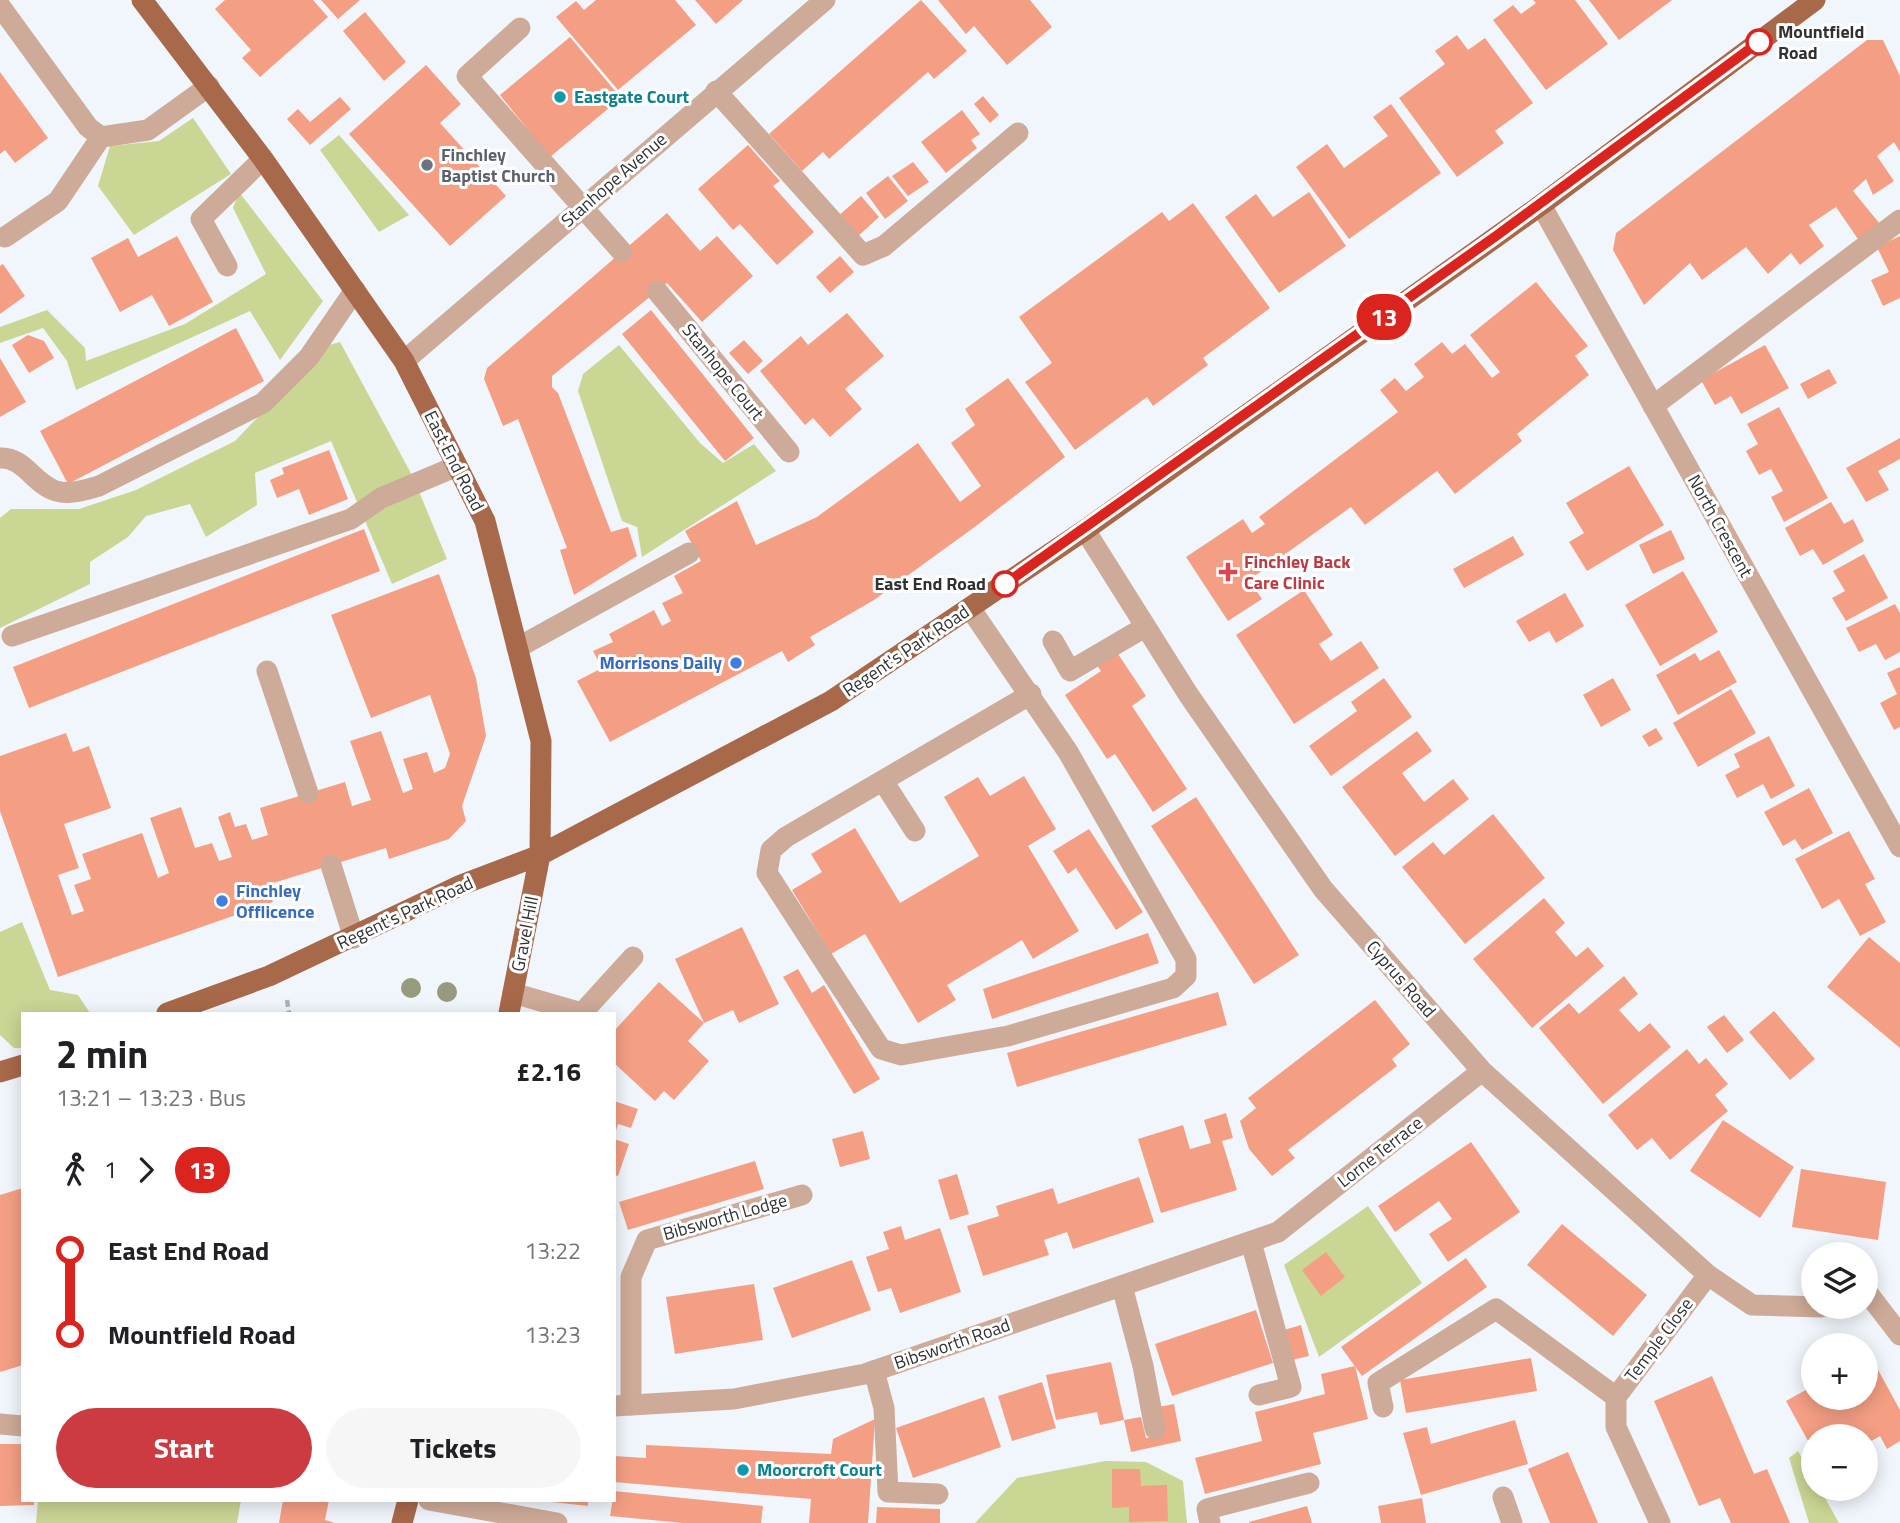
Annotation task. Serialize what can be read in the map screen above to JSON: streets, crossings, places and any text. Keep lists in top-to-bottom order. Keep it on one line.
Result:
{"streets":{"main road":["East End Road","Regent's Park Road","Gravel Hill"],"street":["Stanhope Avenue","Stanhope Court","North Crescent","Cyprus Road","Lorne Terrace","Bibsworth Lodge","Temple Close","Bibsworth Road"]},"crossings":[["Stanhope Avenue","East End Road"],["East End Road","Regent's Park Road"],["East End Road","Gravel Hill"],["North Crescent","Regent's Park Road"],["Regent's Park Road","Gravel Hill"],["Regent's Park Road","Cyprus Road"],["Cyprus Road","Lorne Terrace"],["Cyprus Road","Temple Close"],["Lorne Terrace","Bibsworth Road"],["Bibsworth Lodge","Bibsworth Road"]],"places":{"other":["Mountfield Road","Eastgate Court","Finchley Baptist Church","East End Road","Morrisons Daily","Finchley Offlicence","Moorcroft Court"],"health":["Finchley Back Care Clinic"]},"lines":["bus line 13"],"page":{"on_map":"13","heading":["2 min","13:21 – 13:23 · Bus","£2.16"],"legs":["1","13"],"list":[{"name":"East End Road","value":"13:22"},{"name":"Mountfield Road","value":"13:23"}],"map_buttons":["+","−"],"buttons":["Start","Tickets"]}}
